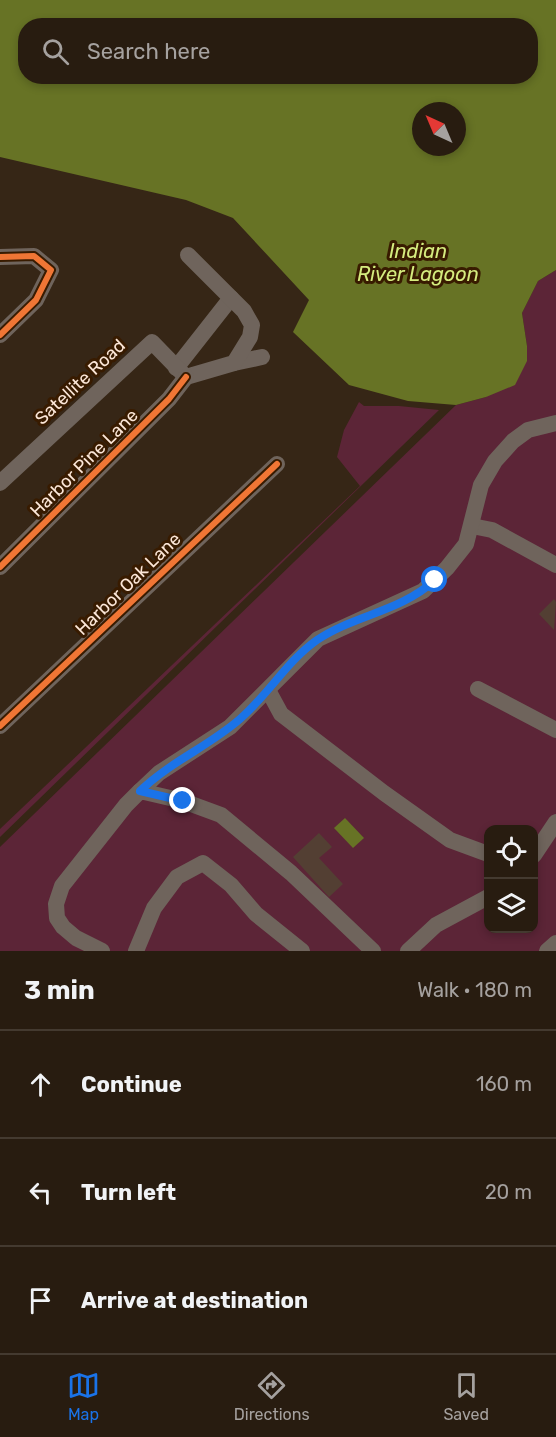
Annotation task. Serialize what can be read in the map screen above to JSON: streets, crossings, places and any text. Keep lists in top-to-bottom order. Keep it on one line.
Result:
{"streets":{"street":["Satellite Road","Harbor Pine Lane","Harbor Oak Lane"]},"crossings":[["Satellite Road","Harbor Pine Lane"]],"water":["Indian River Lagoon"],"north":"top left","page":{"search":"Search here","heading":["3 min","Walk · 180 m"],"list":[["Continue","160 m"],["Turn left","20 m"],"Arrive at destination"],"nav":["Map","Directions","Saved"]}}
